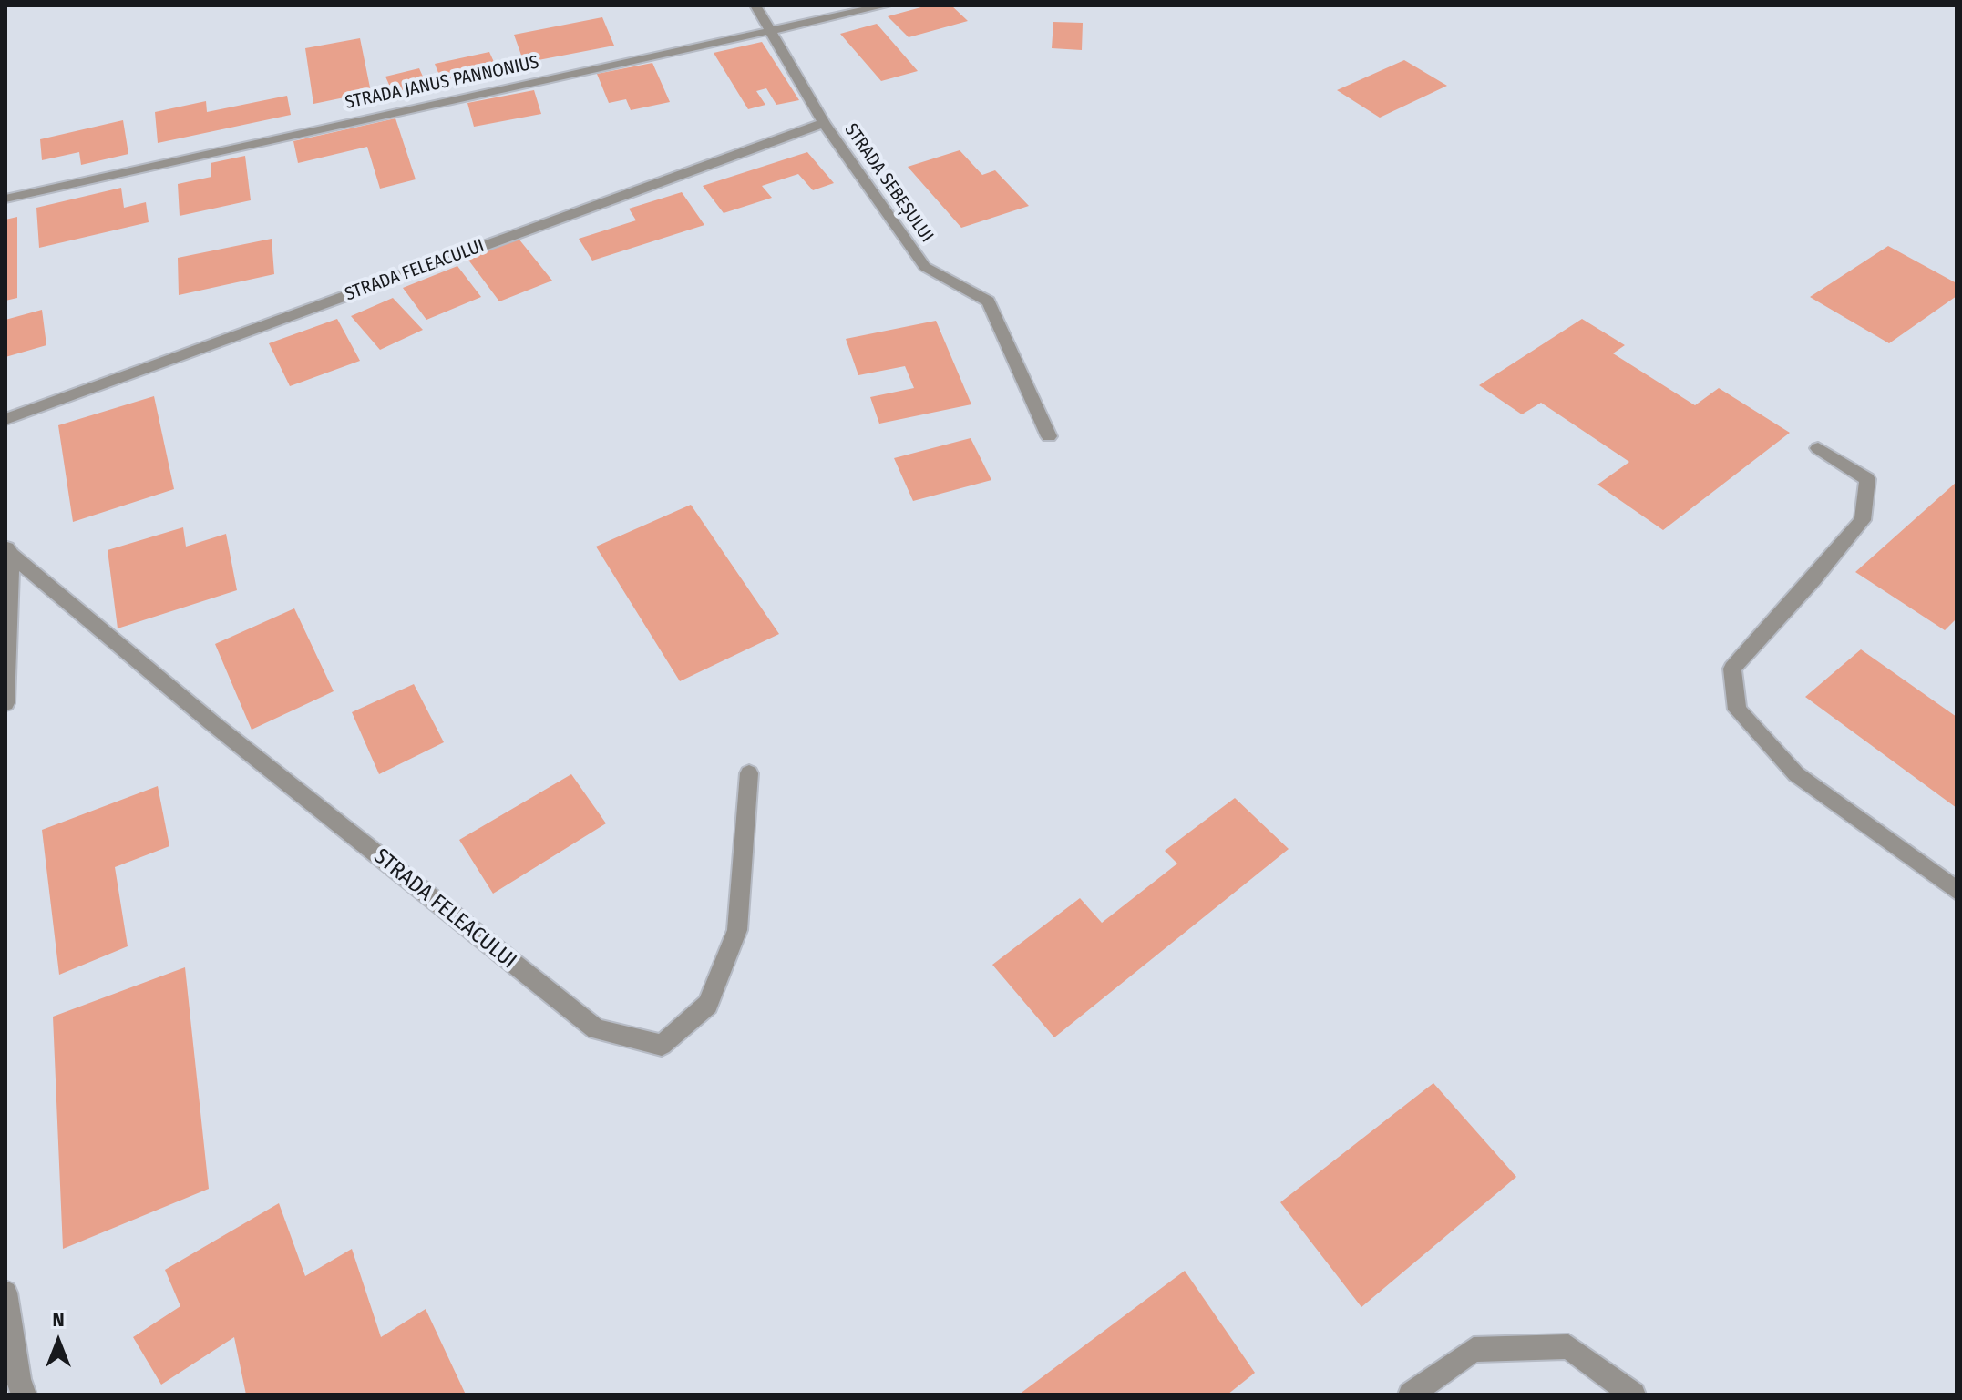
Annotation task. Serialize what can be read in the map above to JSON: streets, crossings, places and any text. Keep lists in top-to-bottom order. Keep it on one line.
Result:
{"streets":{"street":["STRADA JANUS PANNONIUS","STRADA SEBEȘULUI","STRADA FELEACULUI"]},"crossings":[["STRADA JANUS PANNONIUS","STRADA SEBEȘULUI"],["STRADA SEBEȘULUI","STRADA FELEACULUI"]],"north":"top"}
